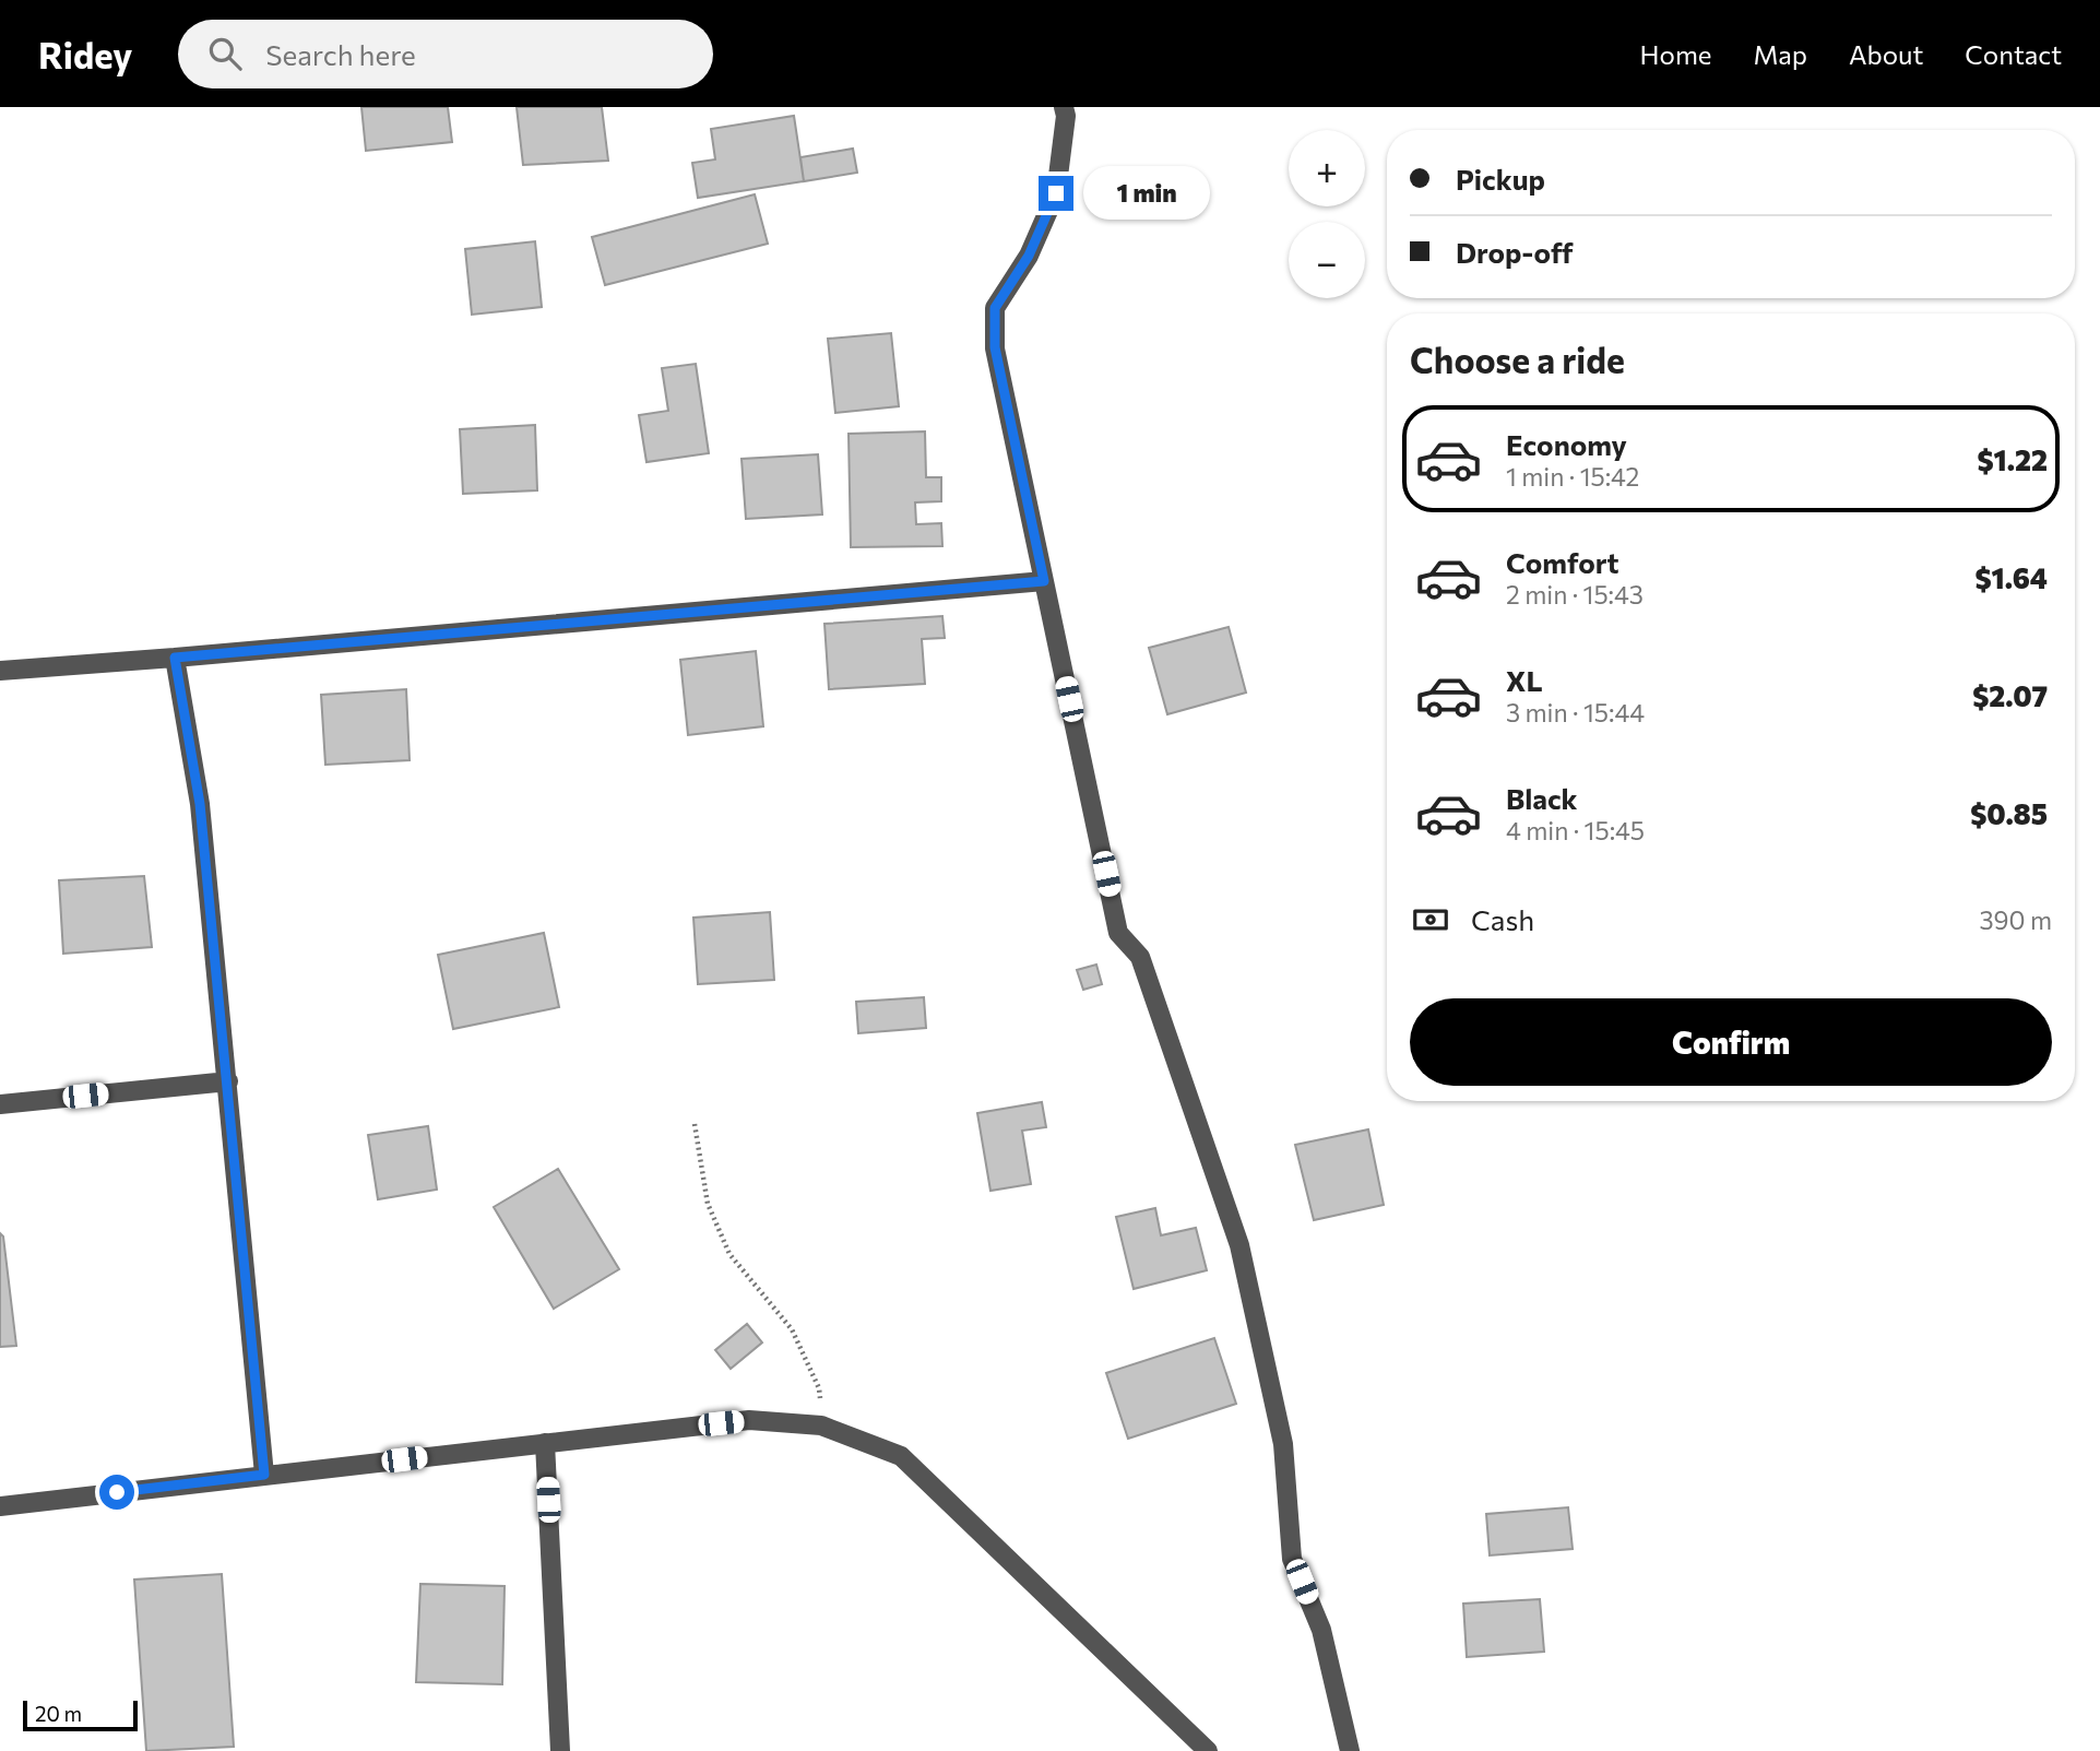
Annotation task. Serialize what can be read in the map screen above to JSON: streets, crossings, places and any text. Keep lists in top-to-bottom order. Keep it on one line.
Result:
{"scale_bar":"20 m","page":{"header":"Ridey","search":"Search here","nav":["Home","Map","About","Contact"],"map_buttons":["+","−"],"banner":["Pickup","Drop-off"],"bubble":"1 min","heading":"Choose a ride","list":[{"name":"Economy","note":"1 min · 15:42","value":"$1.22"},{"name":"Comfort","note":"2 min · 15:43","value":"$1.64"},{"name":"XL","note":"3 min · 15:44","value":"$2.07"},{"name":"Black","note":"4 min · 15:45","value":"$0.85"}],"pay":["Cash","390 m"],"buttons":"Confirm","scale":"20 m"}}
